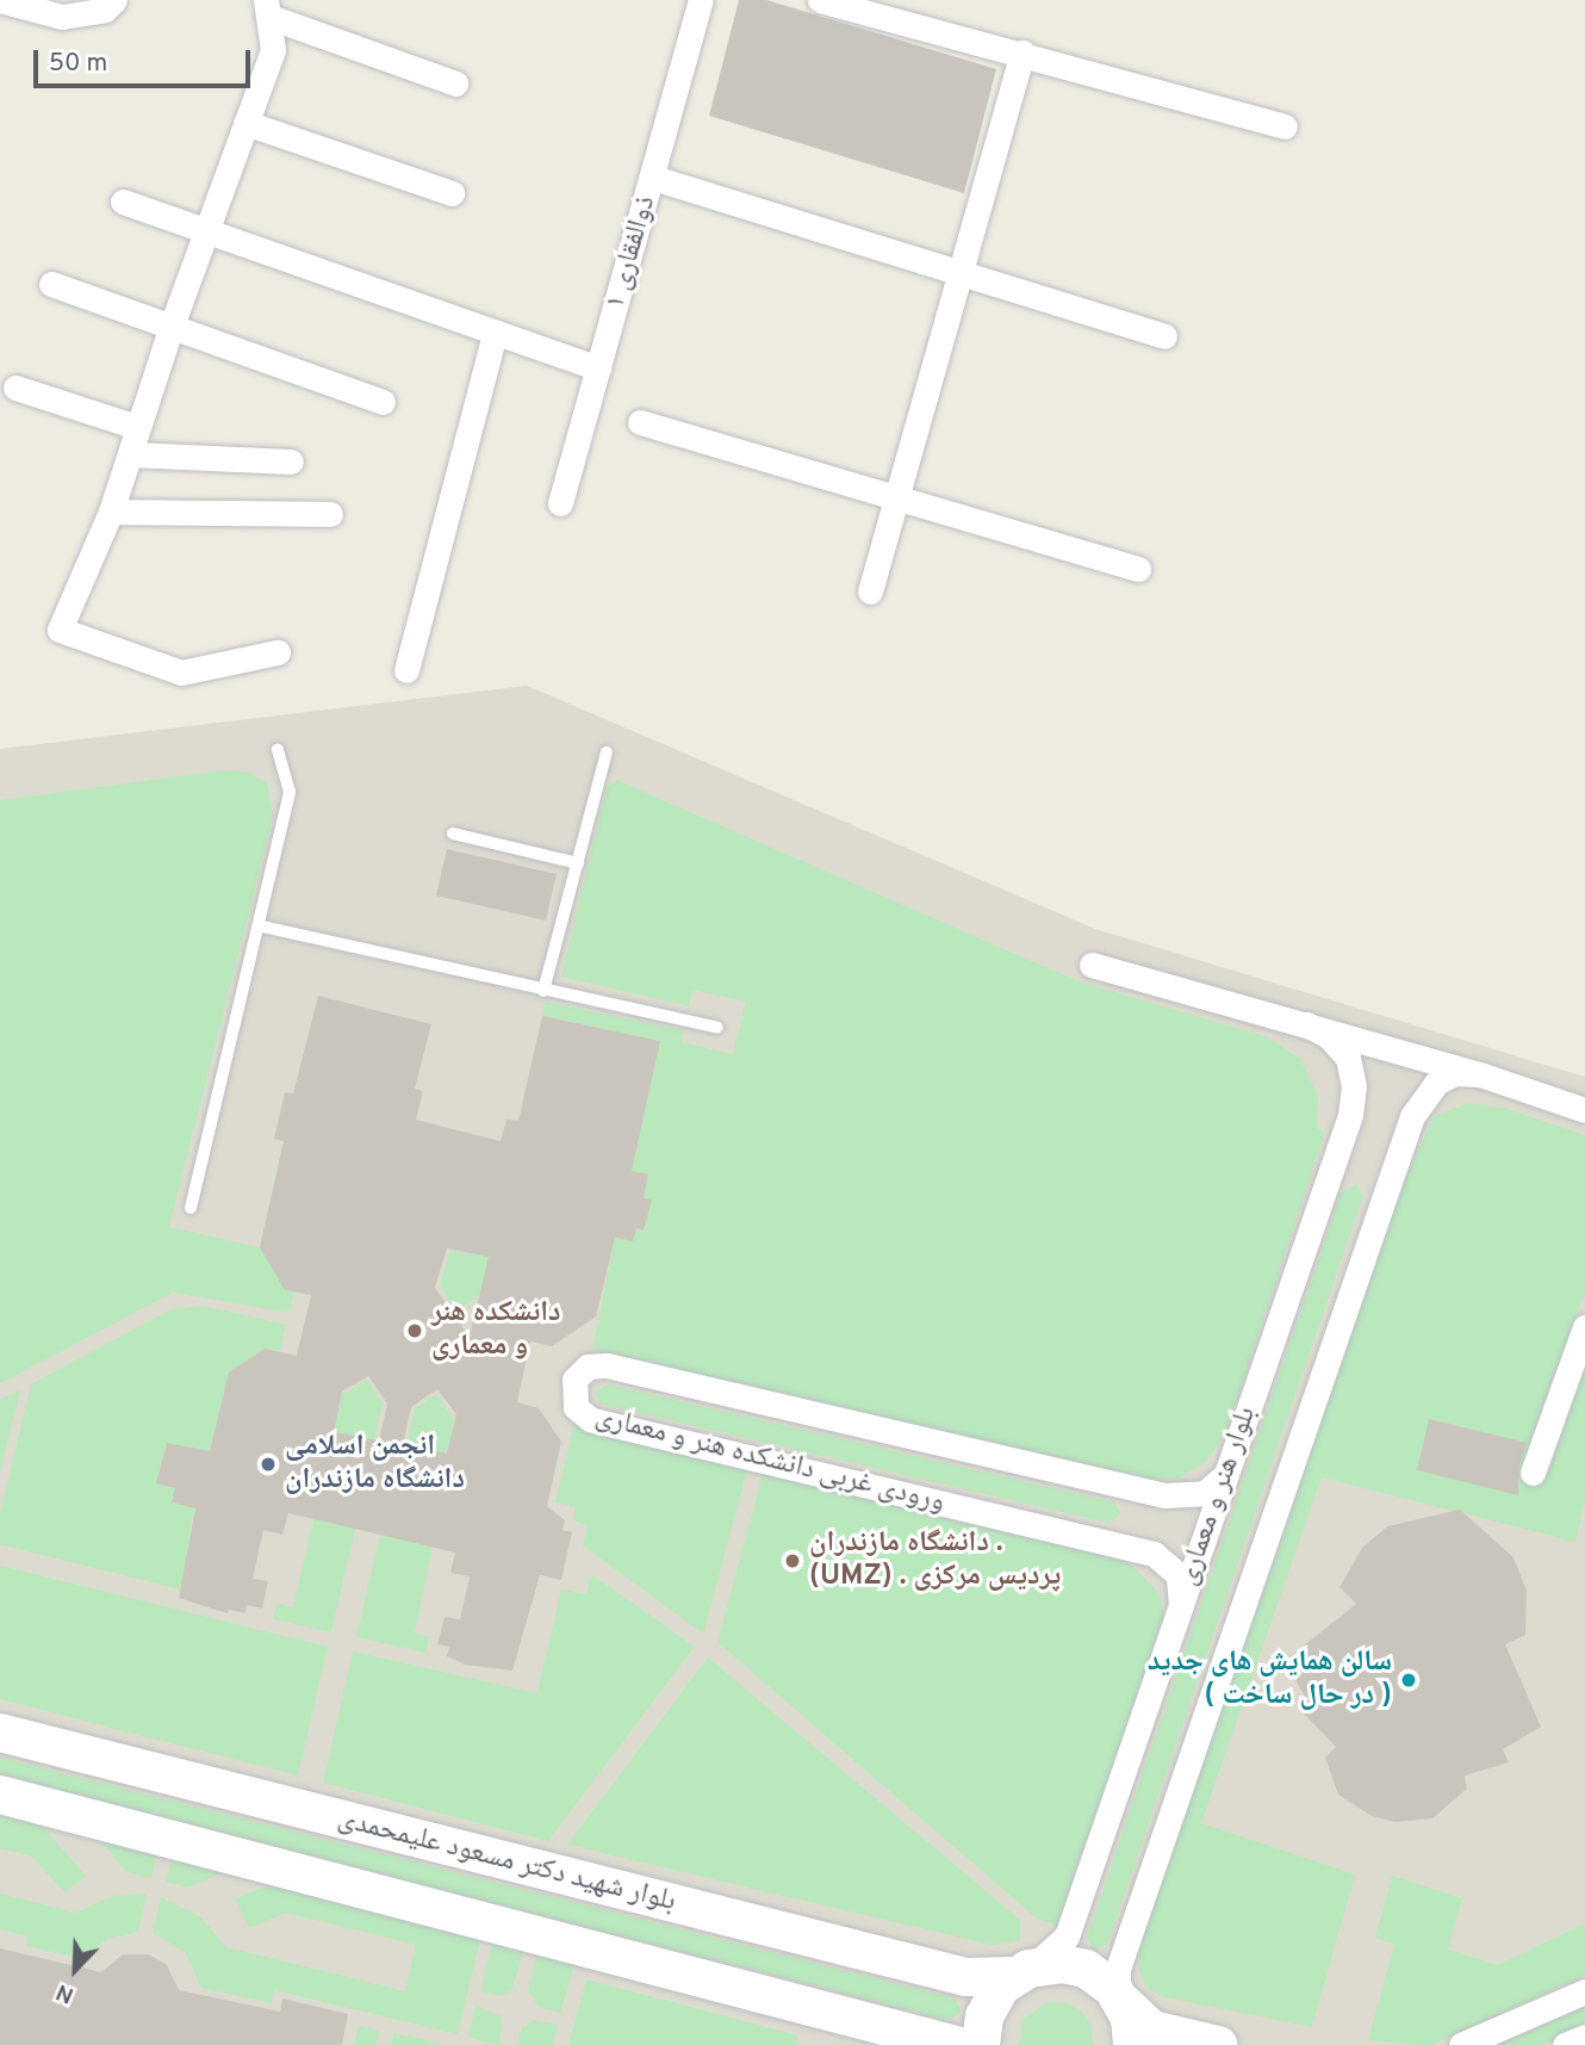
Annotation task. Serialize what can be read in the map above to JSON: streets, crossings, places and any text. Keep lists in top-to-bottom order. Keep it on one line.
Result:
{"streets":{"main road":["بلوار شهید دکتر مسعود علیمحمدی"],"street":["ذوالفقاری ۱","ورودی غربی دانشکده هنر و معماری","بلوار هنر و معماری"]},"crossings":[["ورودی غربی دانشکده هنر و معماری","بلوار هنر و معماری"],["بلوار هنر و معماری","بلوار شهید دکتر مسعود علیمحمدی"]],"places":["دانشکده هنر و معماری","انجمن اسلامی دانشگاه مازندران","دانشگاه مازندران . (UMZ) . پردیس مرکزی","سالن همایش های جدید ( در حال ساخت )"],"scale_bar":"50 m","north":"bottom left"}
